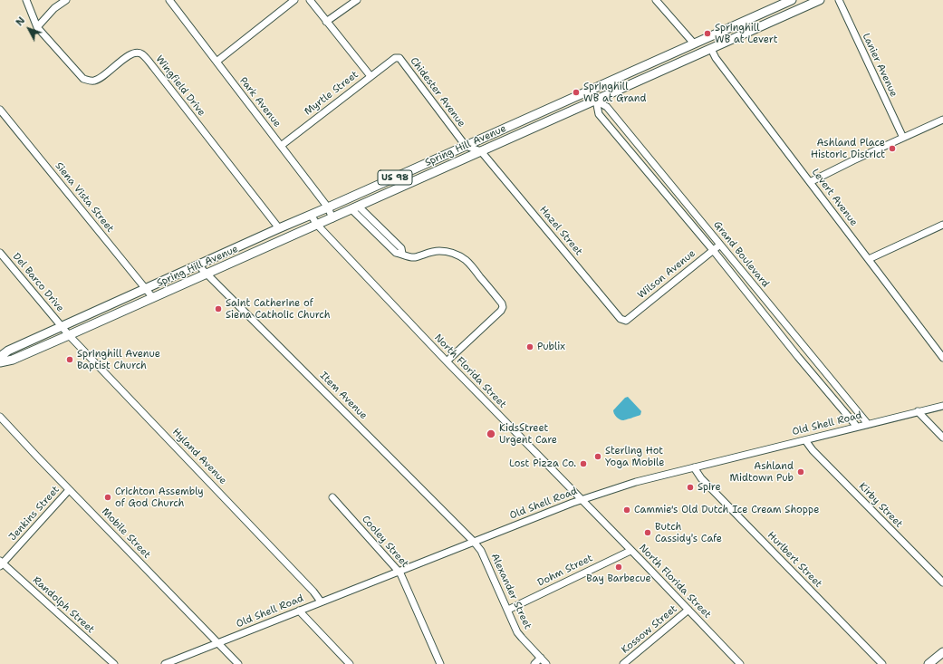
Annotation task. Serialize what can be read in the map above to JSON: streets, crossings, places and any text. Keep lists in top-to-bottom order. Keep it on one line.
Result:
{"streets":{"main road":["Spring Hill Avenue","US 98"],"street":["Lanier Avenue","Wingfield Drive","Chidester Avenue","Myrtle Street","Park Avenue","Siena Vista Street","Levert Avenue","Hazel Street","Grand Boulevard","Wilson Avenue","Del Barco Drive","North Florida Street","Item Avenue","Old Shell Road","Hyland Avenue","Kirby Street","Jenkins Street","Mobile Street","Cooley Street","Hurlbert Street","Dohm Street","Alexander Street","Randolph Street","Kossow Street"]},"crossings":[["Wingfield Drive","Spring Hill Avenue"],["Chidester Avenue","Myrtle Street"],["Chidester Avenue","Spring Hill Avenue"],["Myrtle Street","Park Avenue"],["Park Avenue","Spring Hill Avenue"],["Spring Hill Avenue","Siena Vista Street"],["Spring Hill Avenue","Levert Avenue"],["Spring Hill Avenue","Hazel Street"],["Spring Hill Avenue","Grand Boulevard"],["Spring Hill Avenue","Del Barco Drive"],["Spring Hill Avenue","North Florida Street"],["Spring Hill Avenue","Item Avenue"],["Spring Hill Avenue","Hyland Avenue"],["Hazel Street","Wilson Avenue"],["Grand Boulevard","Wilson Avenue"],["Grand Boulevard","Old Shell Road"],["Del Barco Drive","Hyland Avenue"],["North Florida Street","Old Shell Road"],["North Florida Street","Dohm Street"],["North Florida Street","Kossow Street"],["Item Avenue","Old Shell Road"],["Item Avenue","Alexander Street"],["Old Shell Road","Hyland Avenue"],["Old Shell Road","Kirby Street"],["Old Shell Road","Mobile Street"],["Old Shell Road","Cooley Street"],["Old Shell Road","Hurlbert Street"],["Old Shell Road","Alexander Street"],["Jenkins Street","Mobile Street"],["Jenkins Street","Randolph Street"],["Dohm Street","Alexander Street"]],"places":["Springhill WB at Levert","Springhill WB at Grand","Ashland Place Historic District","Saint Catherine of Siena Catholic Church","Publix","Springhill Avenue Baptist Church","KidsStreet Urgent Care","Sterling Hot Yoga Mobile","Lost Pizza Co.","Ashland Midtown Pub","Spire","Crichton Assembly of God Church","Cammie's Old Dutch Ice Cream Shoppe","Butch Cassidy's Cafe","Bay Barbecue"],"north":"top left"}
